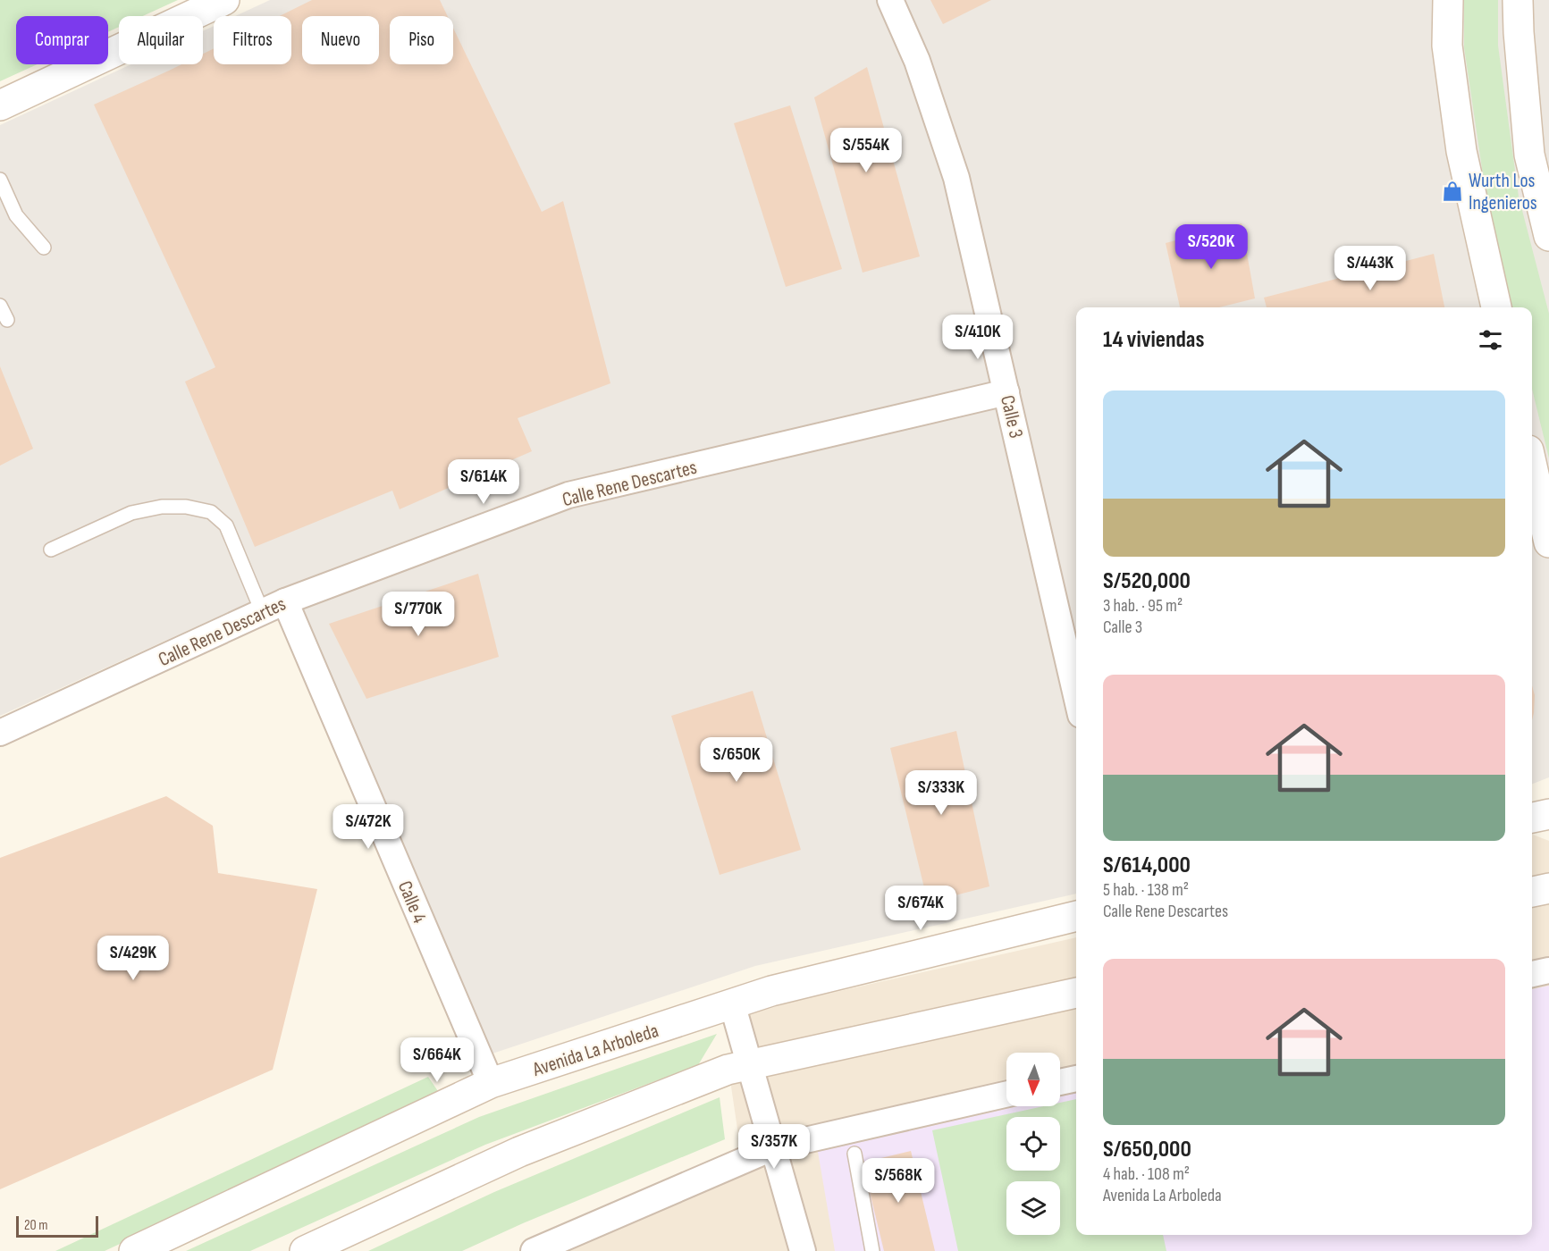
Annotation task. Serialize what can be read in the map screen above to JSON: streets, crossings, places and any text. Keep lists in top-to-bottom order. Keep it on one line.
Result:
{"streets":{"street":["Calle 3","Calle Rene Descartes","Calle 4","Avenida La Arboleda"]},"crossings":[["Calle 3","Calle Rene Descartes"],["Calle Rene Descartes","Calle 4"],["Calle 4","Avenida La Arboleda"]],"places":{"shop":["Wurth Los Ingenieros"]},"scale_bar":"20 m","north":"bottom","page":{"chip":["Comprar","Alquilar","Filtros","Nuevo","Piso"],"price":["S/554K","S/520K","S/443K","S/410K","S/614K","S/770K","S/650K","S/333K","S/472K","S/674K","S/429K","S/664K","S/357K","S/568K"],"heading":"14 viviendas","list":[{"name":"S/520,000","note":"3 hab. · 95 m² · Calle 3"},{"name":"S/614,000","note":"5 hab. · 138 m² · Calle Rene Descartes"},{"name":"S/650,000","note":"4 hab. · 108 m² · Avenida La Arboleda"}],"scale":"20 m"}}
